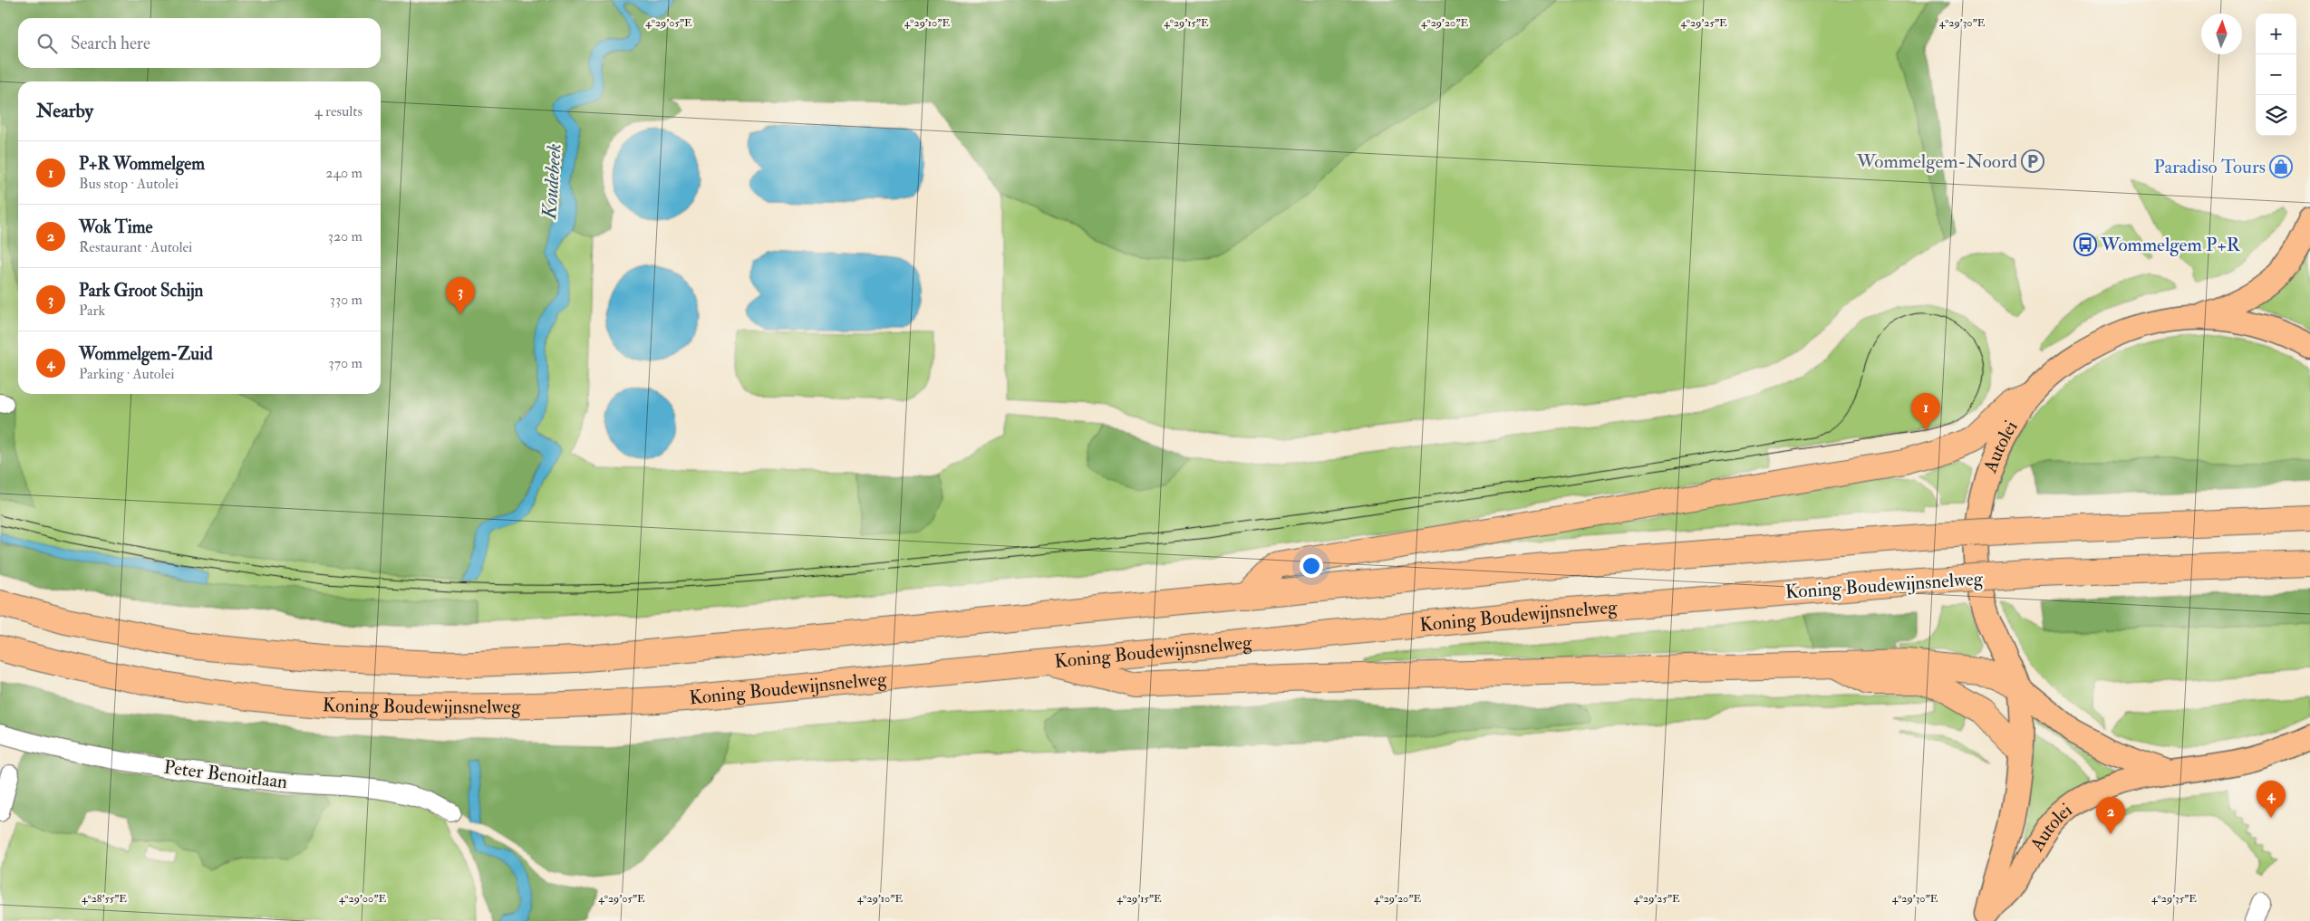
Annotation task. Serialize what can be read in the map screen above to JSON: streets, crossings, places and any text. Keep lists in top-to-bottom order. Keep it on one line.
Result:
{"streets":{"highway":["Koning Boudewijnsnelweg"],"main road":["Autolei"],"street":["Peter Benoitlaan"]},"water":["Koudebeek"],"places":{"parking":["Wommelgem-Noord"],"shop":["Paradiso Tours"],"bus stop":["Wommelgem P+R"]},"north":"top","page":{"map_buttons":["+","−"],"search":"Search here","heading":["Nearby","4 results"],"list":[{"mark":"1","name":"P+R Wommelgem","note":"Bus stop · Autolei","value":"240 m"},{"mark":"2","name":"Wok Time","note":"Restaurant · Autolei","value":"320 m"},{"mark":"3","name":"Park Groot Schijn","note":"Park","value":"330 m"},{"mark":"4","name":"Wommelgem-Zuid","note":"Parking · Autolei","value":"370 m"}],"pins":["3","1","4","2"]},"coordinates":["4°29'05\"E","4°29'10\"E","4°29'15\"E","4°29'20\"E","4°29'25\"E","4°29'30\"E","4°28'55\"E","4°29'00\"E","4°29'35\"E"]}
